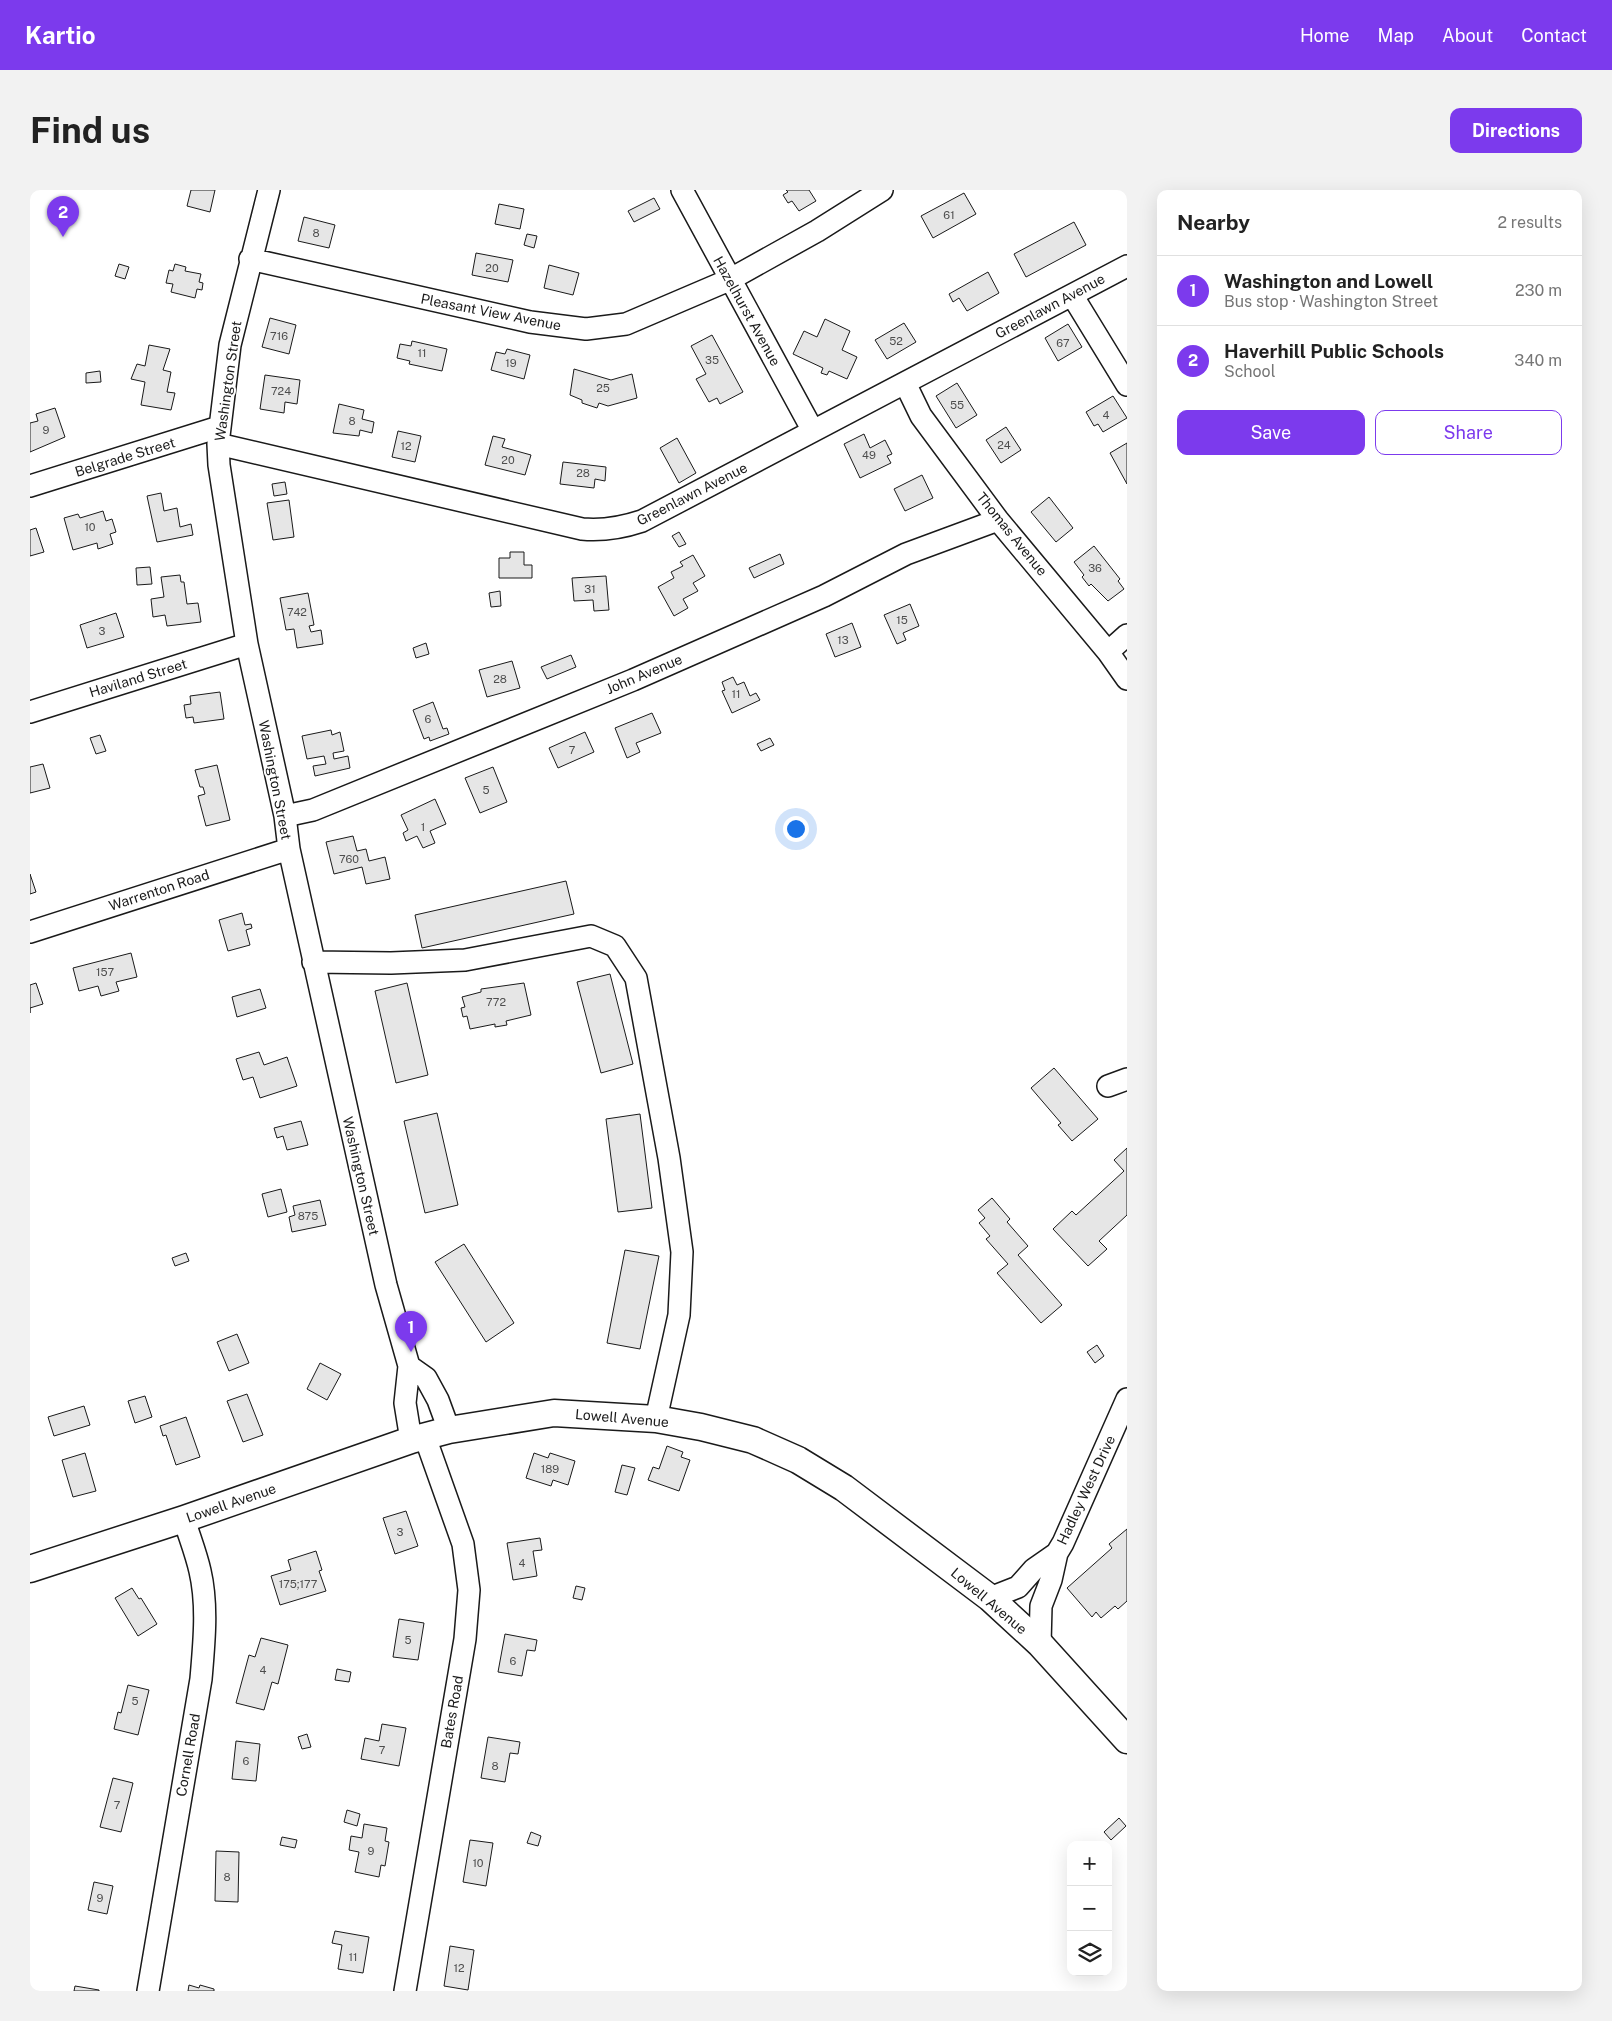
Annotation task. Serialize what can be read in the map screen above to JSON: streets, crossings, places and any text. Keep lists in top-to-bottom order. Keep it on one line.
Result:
{"streets":{"main road":["Lowell Avenue"],"street":["Greenlawn Avenue","Hazelhurst Avenue","Pleasant View Avenue","Washington Street","Belgrade Street","Thomas Avenue","John Avenue","Haviland Street","Warrenton Road","Hadley West Drive","Bates Road","Cornell Road"]},"crossings":[["Greenlawn Avenue","Hazelhurst Avenue"],["Greenlawn Avenue","Washington Street"],["Greenlawn Avenue","Belgrade Street"],["Greenlawn Avenue","Thomas Avenue"],["Hazelhurst Avenue","Pleasant View Avenue"],["Pleasant View Avenue","Washington Street"],["Washington Street","Belgrade Street"],["Washington Street","John Avenue"],["Washington Street","Haviland Street"],["Washington Street","Warrenton Road"],["Washington Street","Lowell Avenue"],["Washington Street","Bates Road"],["Thomas Avenue","John Avenue"],["Lowell Avenue","Hadley West Drive"],["Lowell Avenue","Bates Road"],["Lowell Avenue","Cornell Road"]],"house_numbers":["61","8","20","716","52","67","11","35","19","25","724","55","4","8","9","24","12","49","20","28","10","36","31","742","15","3","13","28","11","6","7","5","1","760","157","772","875","189","3","4","175;177","5","6","4","5","7","6","8","7","9","10","8","9","11","12"],"page":{"header":"Kartio","nav":["Home","Map","About","Contact"],"buttons":["Directions",["Save","Share"]],"title":"Find us","heading":["Nearby","2 results"],"pins":["2","1"],"list":[{"mark":"1","name":"Washington and Lowell","note":"Bus stop · Washington Street","value":"230 m"},{"mark":"2","name":"Haverhill Public Schools","note":"School","value":"340 m"}],"map_buttons":["+","−"]}}
